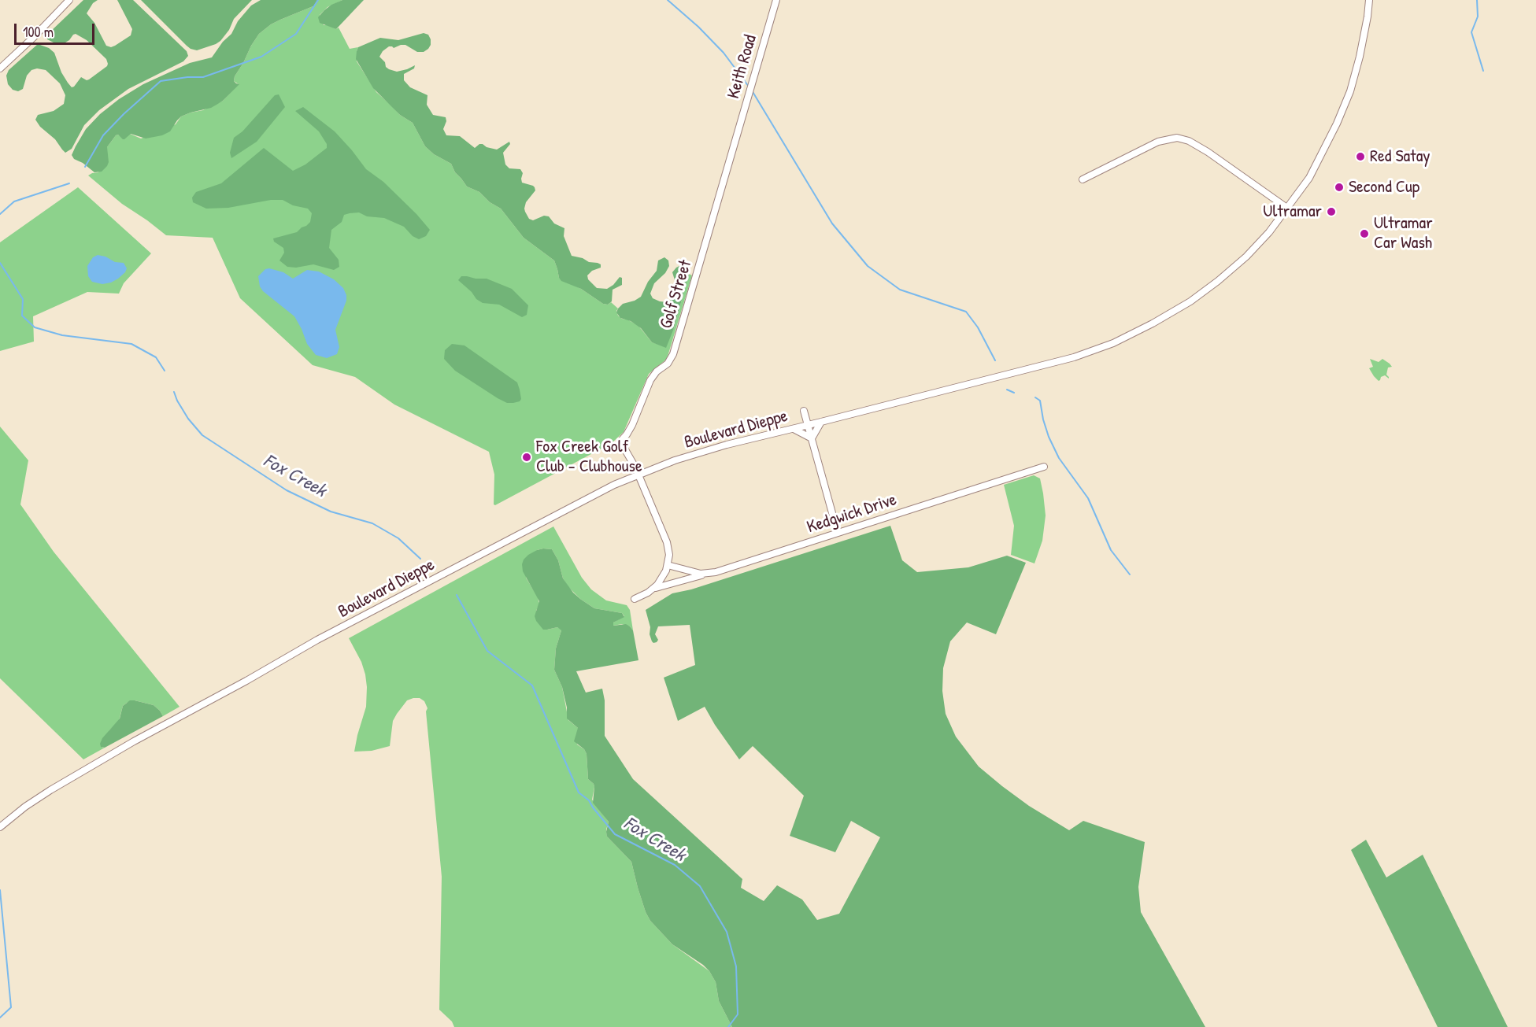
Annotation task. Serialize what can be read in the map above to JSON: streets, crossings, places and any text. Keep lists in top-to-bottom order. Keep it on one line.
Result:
{"streets":{"main road":["Keith Road","Golf Street","Boulevard Dieppe","Kedgwick Drive"]},"crossings":[["Keith Road","Golf Street"],["Golf Street","Boulevard Dieppe"]],"water":["Fox Creek"],"places":["Red Satay","Second Cup","Ultramar","Ultramar Car Wash","Fox Creek Golf Club - Clubhouse"],"scale_bar":"100 m"}
